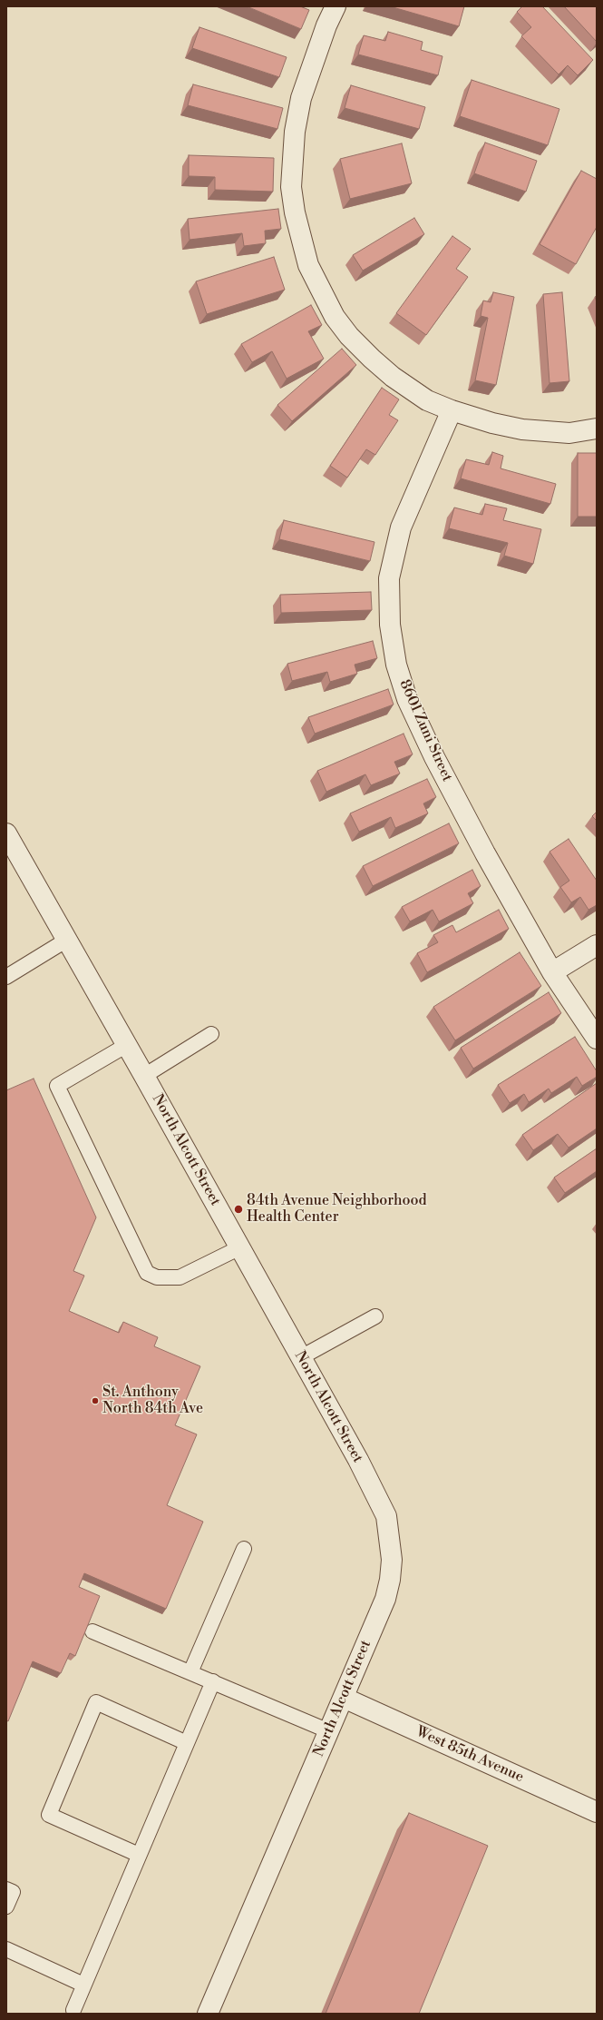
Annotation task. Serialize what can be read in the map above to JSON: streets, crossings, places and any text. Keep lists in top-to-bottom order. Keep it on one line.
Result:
{"streets":{"street":["8601 Zuni Street","North Alcott Street","West 85th Avenue"]},"crossings":[["North Alcott Street","West 85th Avenue"]],"places":["84th Avenue Neighborhood Health Center","St. Anthony North 84th Ave"]}
